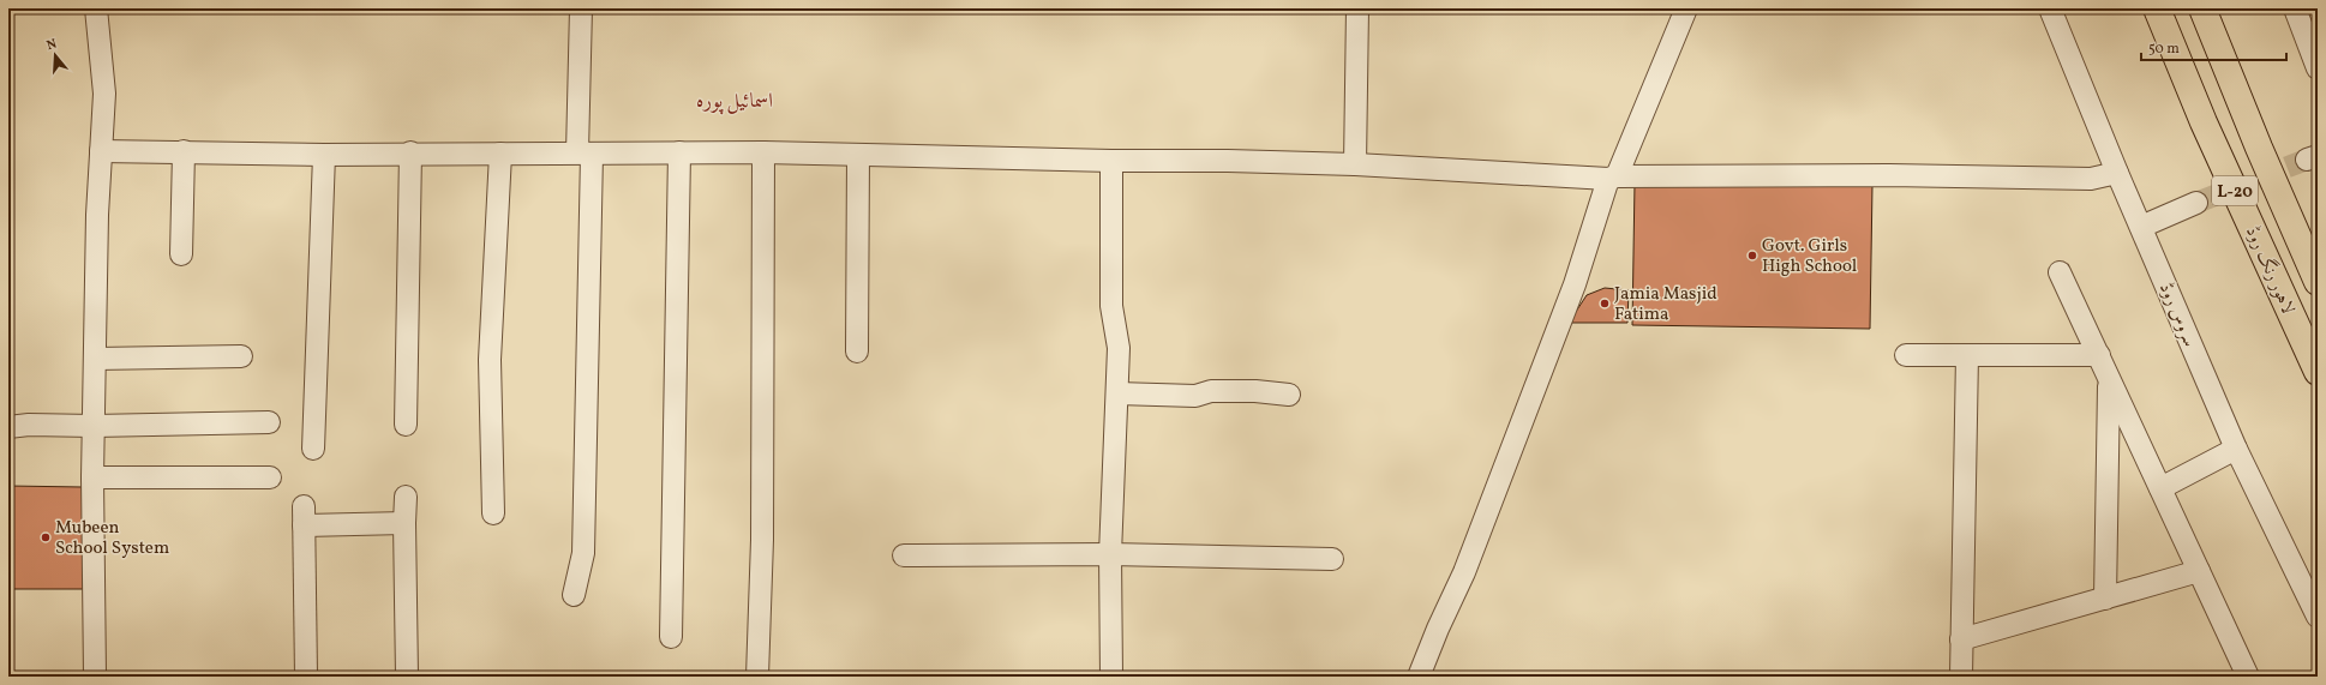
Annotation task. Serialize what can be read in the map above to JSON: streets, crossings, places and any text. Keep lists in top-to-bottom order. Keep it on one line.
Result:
{"streets":{"highway":["L-20","لاہور رنگ روڈ"],"street":["سروس روڈ"]},"districts":["اسمائیل پورہ"],"places":["Govt. Girls High School","Jamia Masjid Fatima","Mubeen School System"],"scale_bar":"50 m","north":"top"}
